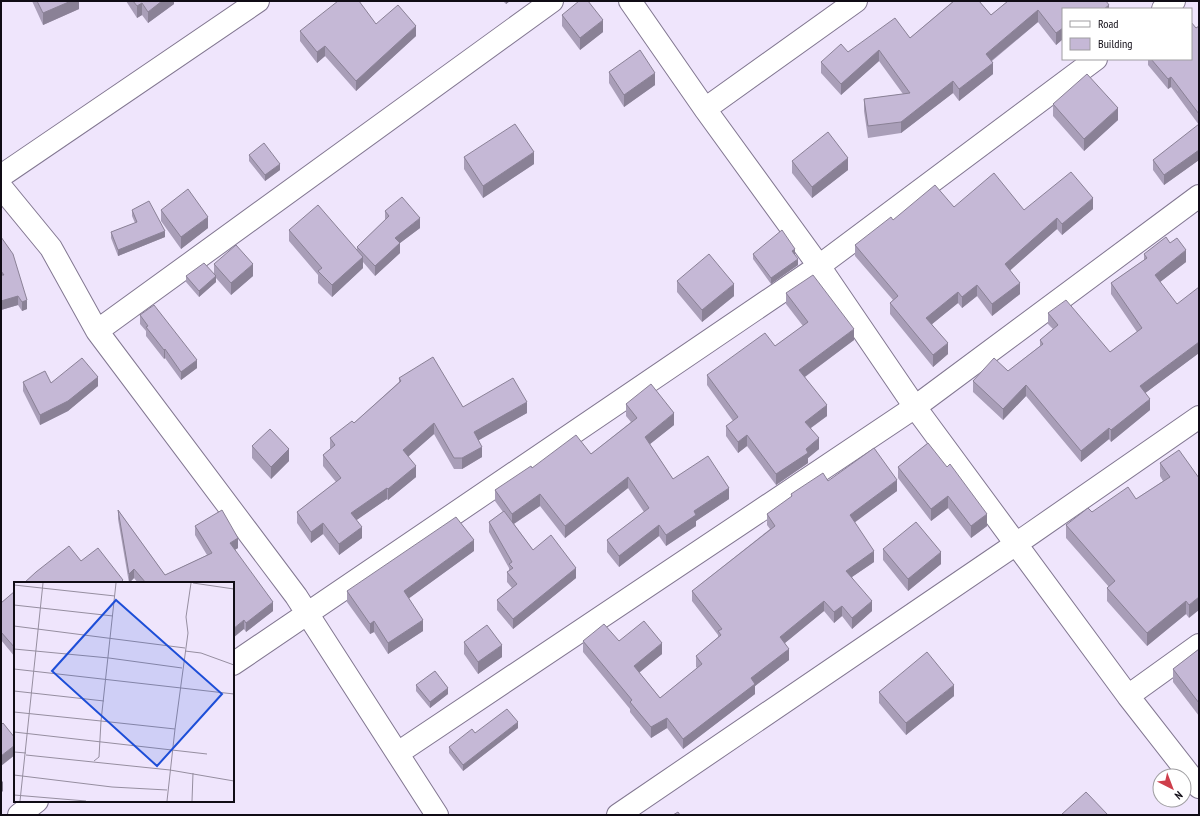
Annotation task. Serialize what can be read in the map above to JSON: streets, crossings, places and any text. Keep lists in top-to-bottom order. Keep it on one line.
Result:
{"legend":["Road","Building"],"north":"bottom right"}
